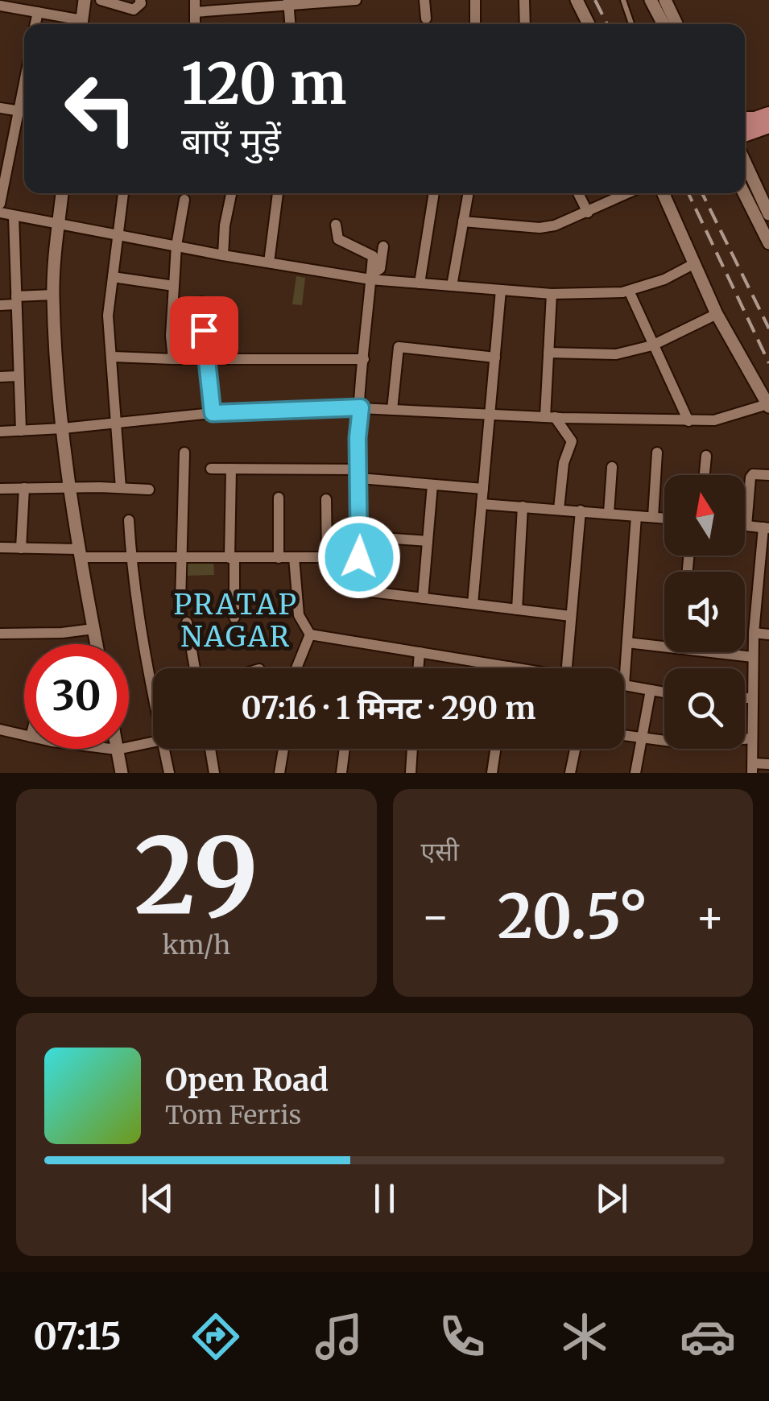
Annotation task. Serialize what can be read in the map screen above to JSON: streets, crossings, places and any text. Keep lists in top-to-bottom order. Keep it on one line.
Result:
{"districts":["PRATAP NAGAR"],"north":"top","page":{"turn":["120 m","बाएँ मुड़ें"],"limit":"30","trip":"07:16 · 1 मिनट · 290 m","tile":[["29","km/h"],"एसी"],"heat":["−","20.5°","+"],"song":["Open Road","Tom Ferris"],"tabs":"07:15"}}
